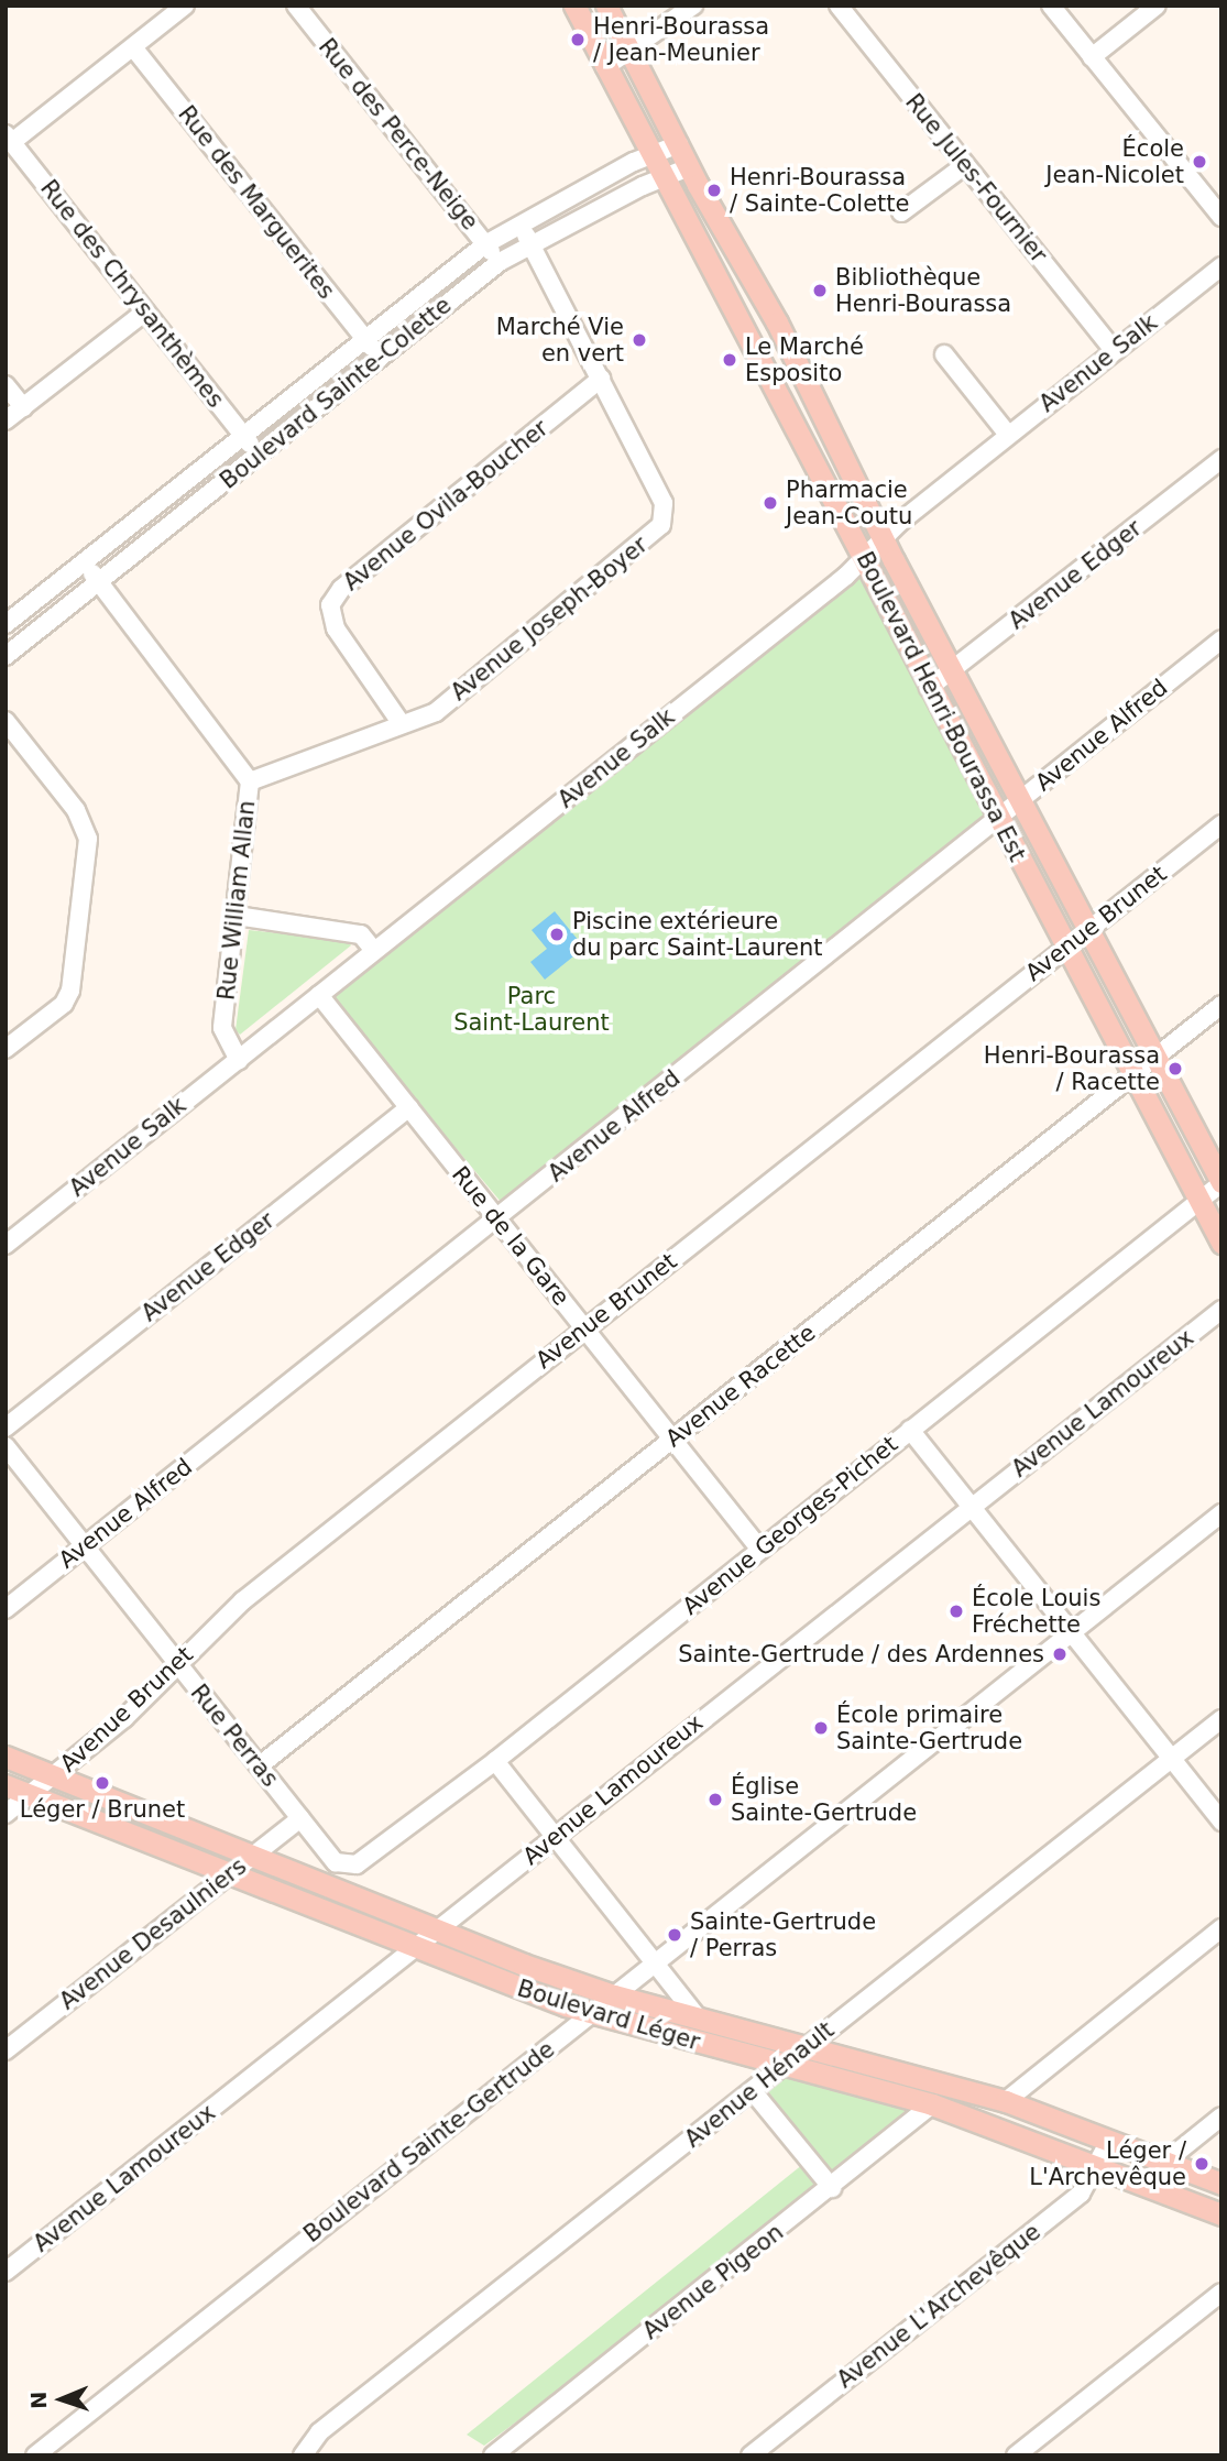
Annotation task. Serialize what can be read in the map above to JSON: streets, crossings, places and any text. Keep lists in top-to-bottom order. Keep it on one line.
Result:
{"streets":{"main road":["Boulevard Henri-Bourassa Est","Boulevard Léger"],"street":["Rue des Perce-Neige","Rue Jules-Fournier","Rue des Marguerites","Rue des Chrysanthèmes","Avenue Salk","Boulevard Sainte-Colette","Avenue Ovila-Boucher","Avenue Edger","Avenue Joseph-Boyer","Avenue Alfred","Rue William Allan","Avenue Brunet","Rue de la Gare","Avenue Racette","Avenue Lamoureux","Avenue Georges-Pichet","Rue Perras","Avenue Desaulniers","Avenue Hénault","Boulevard Sainte-Gertrude","Avenue Pigeon","Avenue L'Archevêque"]},"crossings":[["Rue des Perce-Neige","Boulevard Sainte-Colette"],["Rue Jules-Fournier","Avenue Salk"],["Rue des Marguerites","Boulevard Sainte-Colette"],["Rue des Chrysanthèmes","Boulevard Sainte-Colette"],["Avenue Salk","Boulevard Henri-Bourassa Est"],["Avenue Salk","Rue William Allan"],["Avenue Salk","Rue de la Gare"],["Boulevard Sainte-Colette","Avenue Joseph-Boyer"],["Boulevard Sainte-Colette","Boulevard Henri-Bourassa Est"],["Boulevard Sainte-Colette","Rue William Allan"],["Avenue Ovila-Boucher","Avenue Joseph-Boyer"],["Avenue Edger","Boulevard Henri-Bourassa Est"],["Avenue Edger","Rue de la Gare"],["Avenue Joseph-Boyer","Rue William Allan"],["Boulevard Henri-Bourassa Est","Avenue Alfred"],["Boulevard Henri-Bourassa Est","Avenue Brunet"],["Boulevard Henri-Bourassa Est","Avenue Racette"],["Boulevard Henri-Bourassa Est","Avenue Georges-Pichet"],["Avenue Alfred","Rue de la Gare"],["Avenue Alfred","Rue Perras"],["Avenue Brunet","Rue de la Gare"],["Avenue Brunet","Rue Perras"],["Avenue Brunet","Boulevard Léger"],["Rue de la Gare","Avenue Racette"],["Rue de la Gare","Avenue Georges-Pichet"],["Avenue Racette","Rue Perras"],["Avenue Lamoureux","Boulevard Léger"],["Avenue Georges-Pichet","Rue Perras"],["Rue Perras","Avenue Desaulniers"],["Avenue Desaulniers","Boulevard Léger"],["Boulevard Léger","Avenue Hénault"],["Boulevard Léger","Boulevard Sainte-Gertrude"],["Boulevard Léger","Avenue Pigeon"],["Boulevard Léger","Avenue L'Archevêque"]],"parks":["Parc Saint-Laurent"],"places":["Henri-Bourassa / Jean-Meunier","École Jean-Nicolet","Henri-Bourassa / Sainte-Colette","Bibliothèque Henri-Bourassa","Marché Vie en vert","Le Marché Esposito","Pharmacie Jean-Coutu","Piscine extérieure du parc Saint-Laurent","Henri-Bourassa / Racette","École Louis Fréchette","Sainte-Gertrude / des Ardennes","École primaire Sainte-Gertrude","Léger / Brunet","Église Sainte-Gertrude","Sainte-Gertrude / Perras","Léger / L'Archevêque"],"north":"left"}
